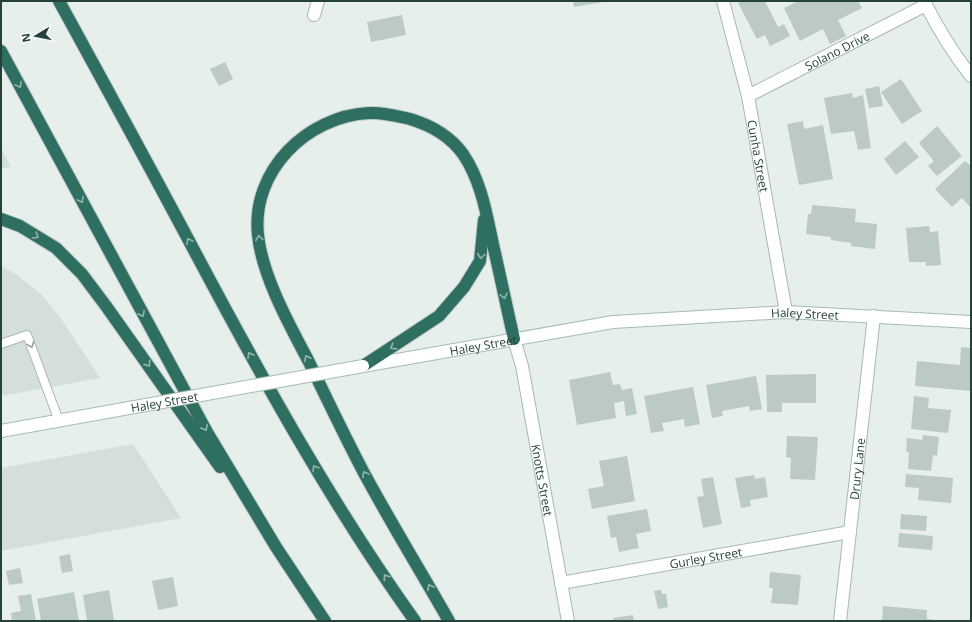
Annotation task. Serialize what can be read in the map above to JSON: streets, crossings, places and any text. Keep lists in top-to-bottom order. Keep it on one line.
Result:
{"streets":{"street":["Solano Drive","Cunha Street","Haley Street","Drury Lane","Knotts Street","Gurley Street"]},"crossings":[["Solano Drive","Cunha Street"],["Cunha Street","Haley Street"],["Haley Street","Drury Lane"],["Haley Street","Knotts Street"],["Drury Lane","Gurley Street"],["Knotts Street","Gurley Street"]],"north":"left"}
